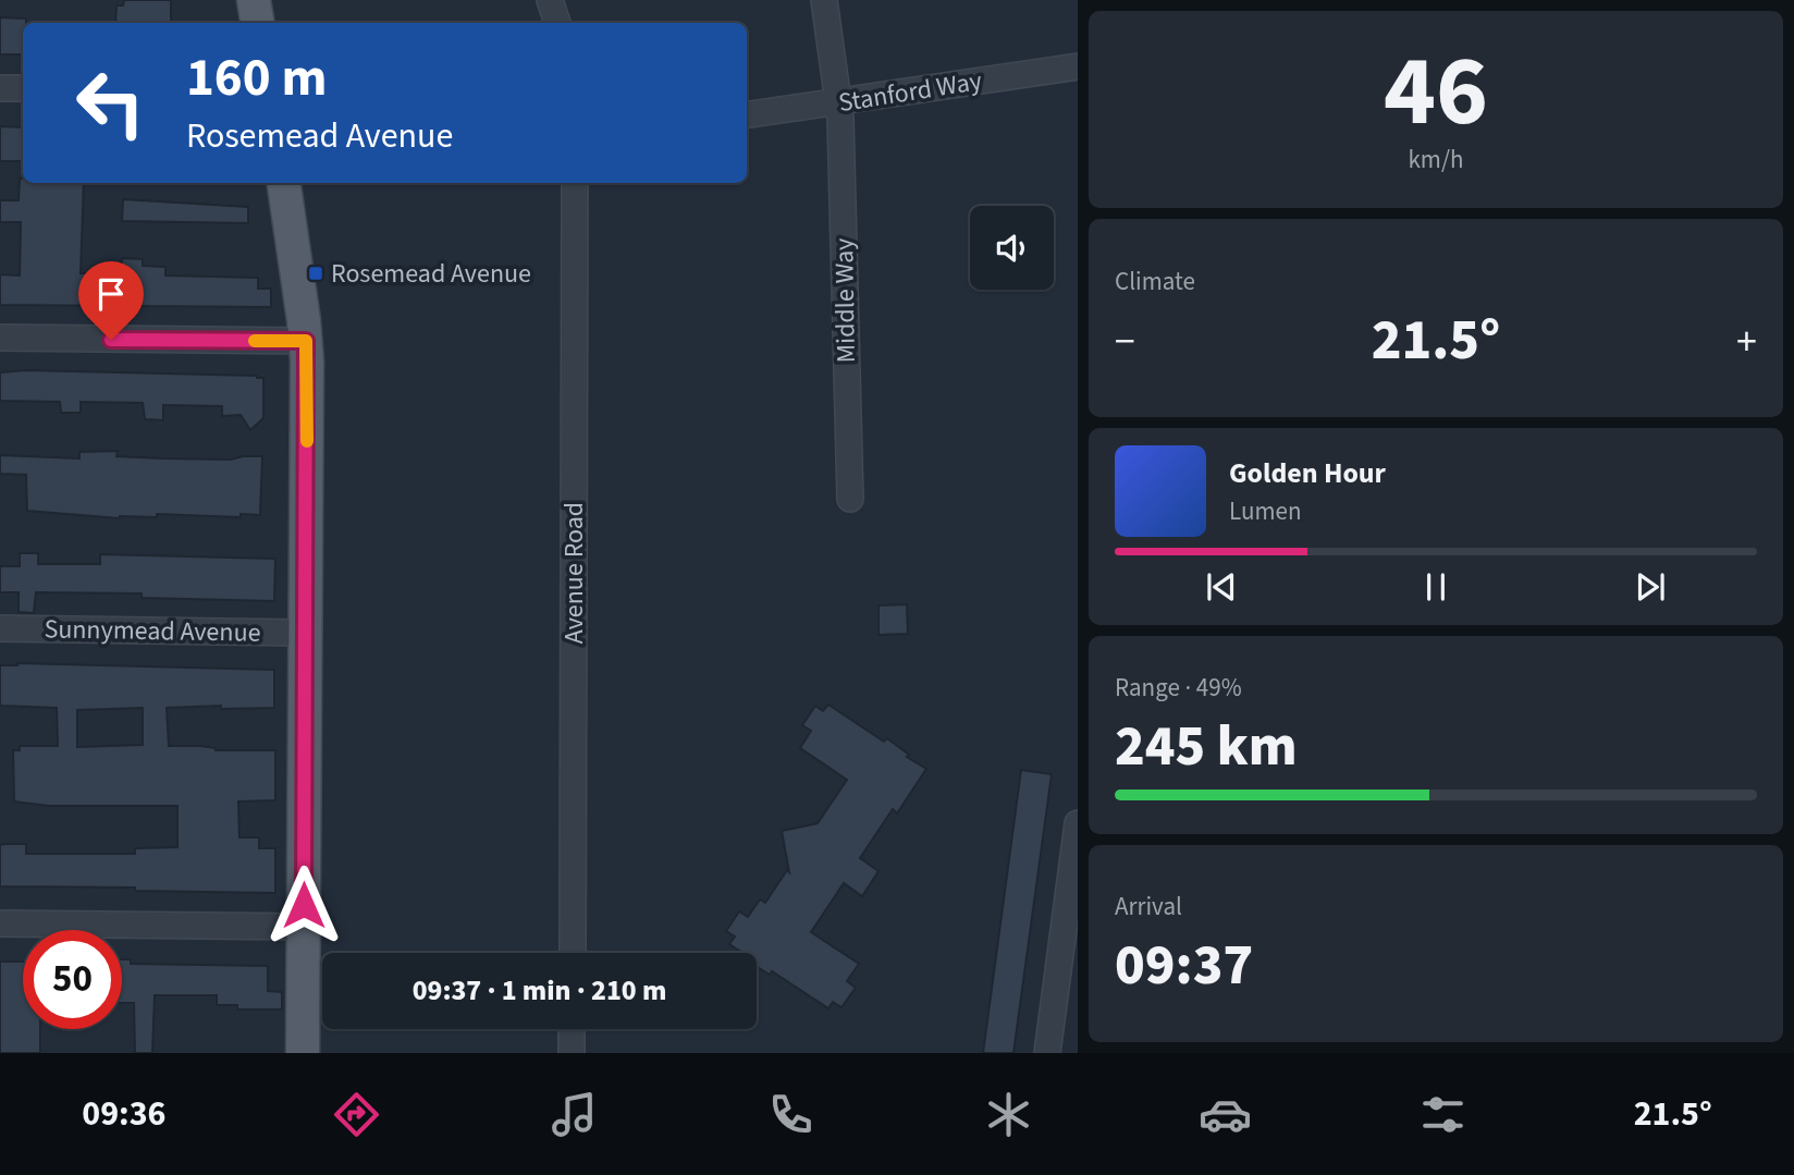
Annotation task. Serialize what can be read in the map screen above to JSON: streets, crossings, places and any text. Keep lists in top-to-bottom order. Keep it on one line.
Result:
{"streets":{"street":["Stanford Way","Middle Way","Avenue Road","Sunnymead Avenue"]},"crossings":[["Stanford Way","Middle Way"]],"places":{"transit":["Rosemead Avenue"]},"page":{"tile":[["46","km/h"],"Climate",["Range · 49%","245 km"],["Arrival","09:37"]],"turn":["160 m","Rosemead Avenue"],"heat":["−","21.5°","+"],"song":["Golden Hour","Lumen"],"limit":"50","trip":"09:37 · 1 min · 210 m","tabs":["09:36","21.5°"]}}
